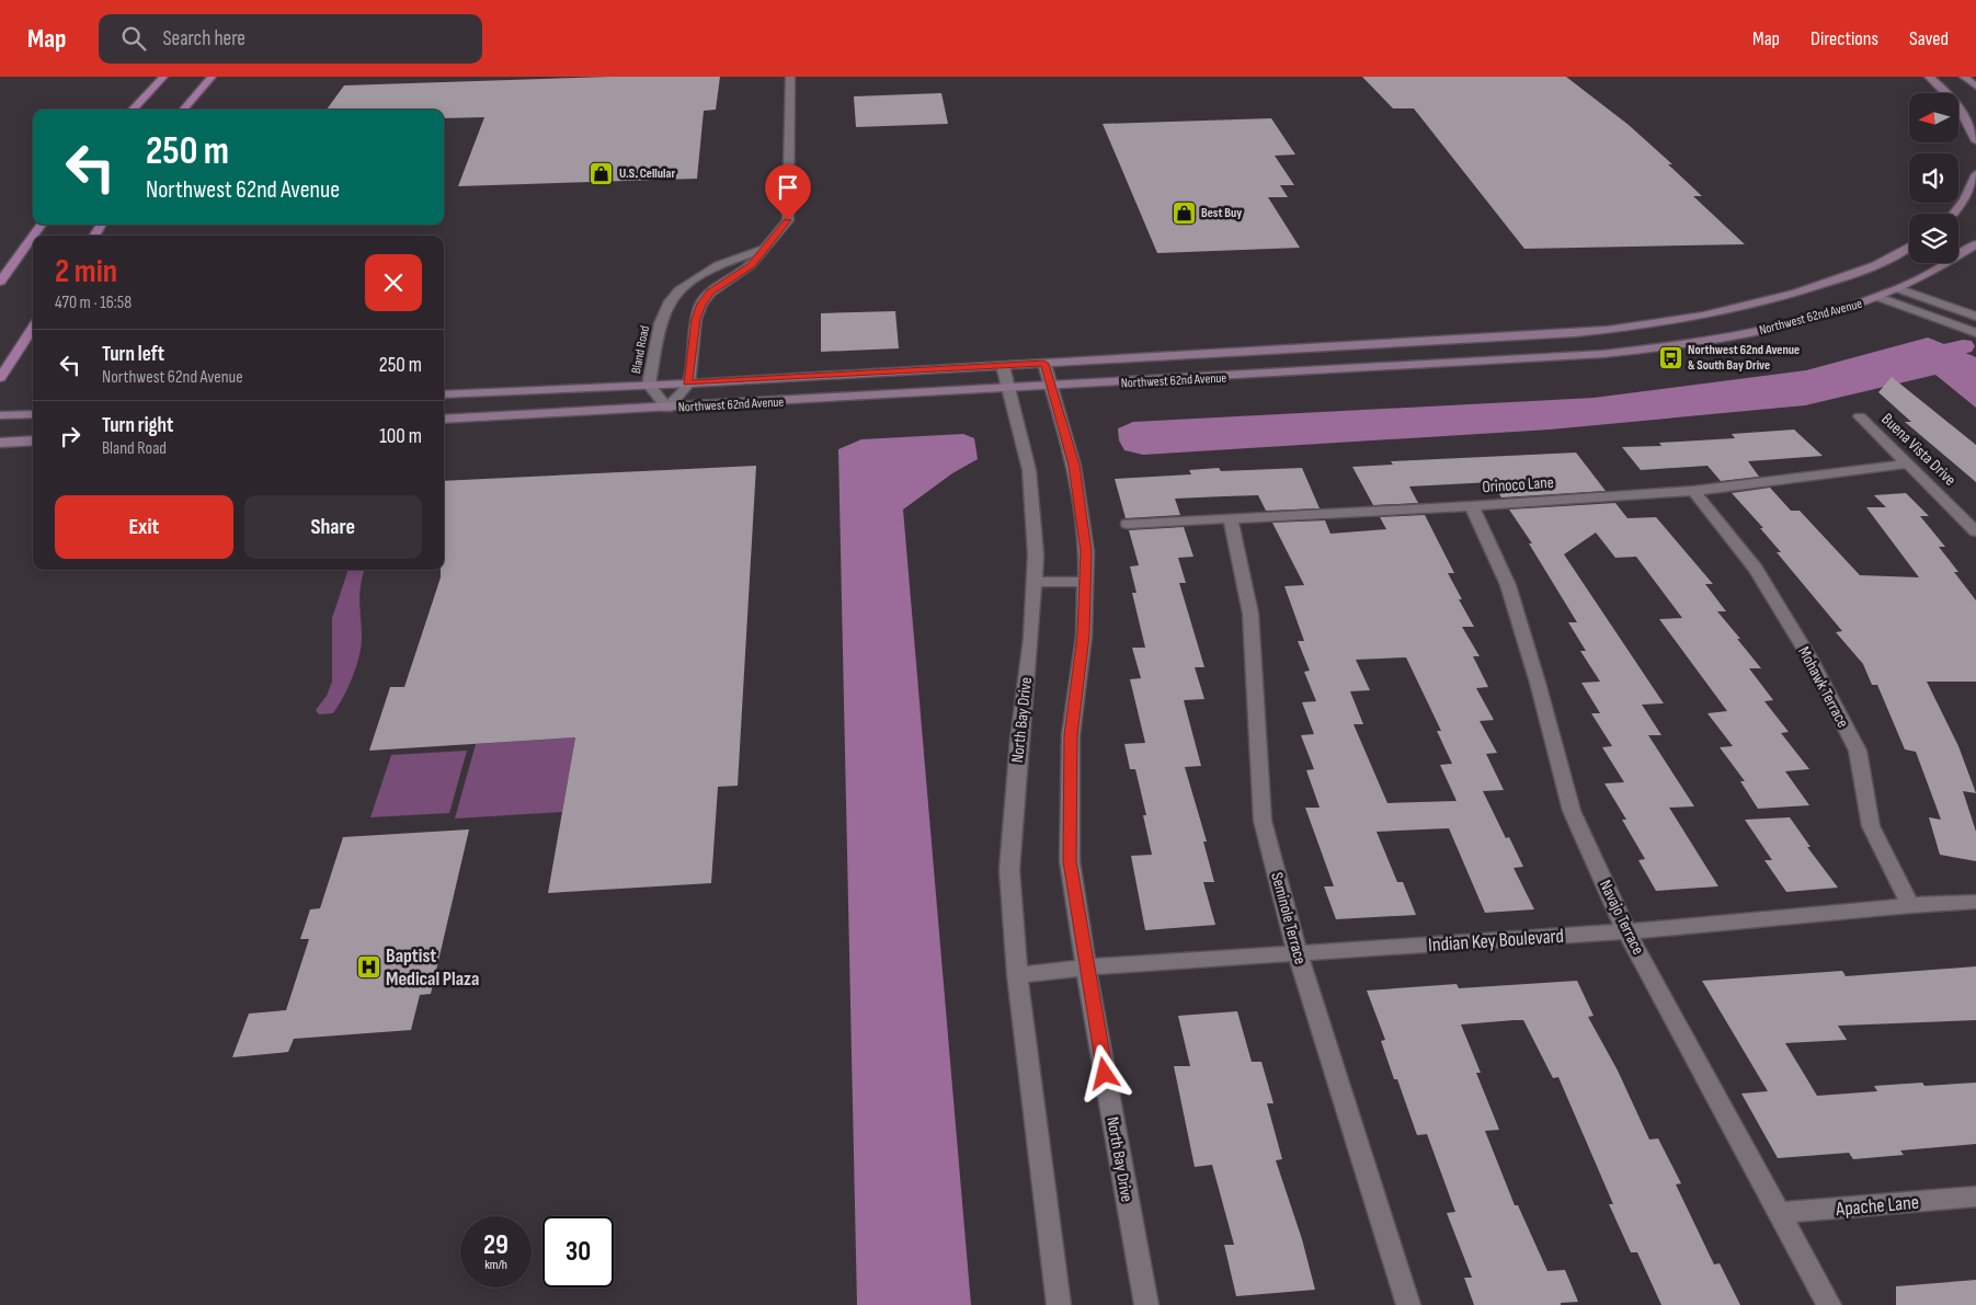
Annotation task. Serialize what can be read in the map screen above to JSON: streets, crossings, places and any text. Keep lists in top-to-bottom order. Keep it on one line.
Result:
{"streets":{"street":["Northwest 62nd Avenue","Bland Road","Buena Vista Drive","Orinoco Lane","Mohawk Terrace","North Bay Drive","Navajo Terrace","Seminole Terrace","Indian Key Boulevard","Apache Lane"]},"crossings":[["Northwest 62nd Avenue","Bland Road"],["Northwest 62nd Avenue","North Bay Drive"],["Buena Vista Drive","Orinoco Lane"],["Orinoco Lane","Mohawk Terrace"],["Orinoco Lane","Navajo Terrace"],["Orinoco Lane","Seminole Terrace"],["Mohawk Terrace","Indian Key Boulevard"],["North Bay Drive","Indian Key Boulevard"],["Navajo Terrace","Indian Key Boulevard"],["Navajo Terrace","Apache Lane"],["Seminole Terrace","Indian Key Boulevard"]],"places":{"shop":["U.S. Cellular","Best Buy"],"bus stop":["Northwest 62nd Avenue & South Bay Drive"],"hospital":["Baptist Medical Plaza"]},"north":"left","page":{"header":"Map","search":"Search here","nav":["Map","Directions","Saved"],"turn":["250 m","Northwest 62nd Avenue"],"heading":["2 min","470 m · 16:58"],"list":[{"name":"Turn left","note":"Northwest 62nd Avenue","value":"250 m"},{"name":"Turn right","note":"Bland Road","value":"100 m"}],"buttons":["Exit","Share"],"speed":"29 km/h","limit":"30"}}
